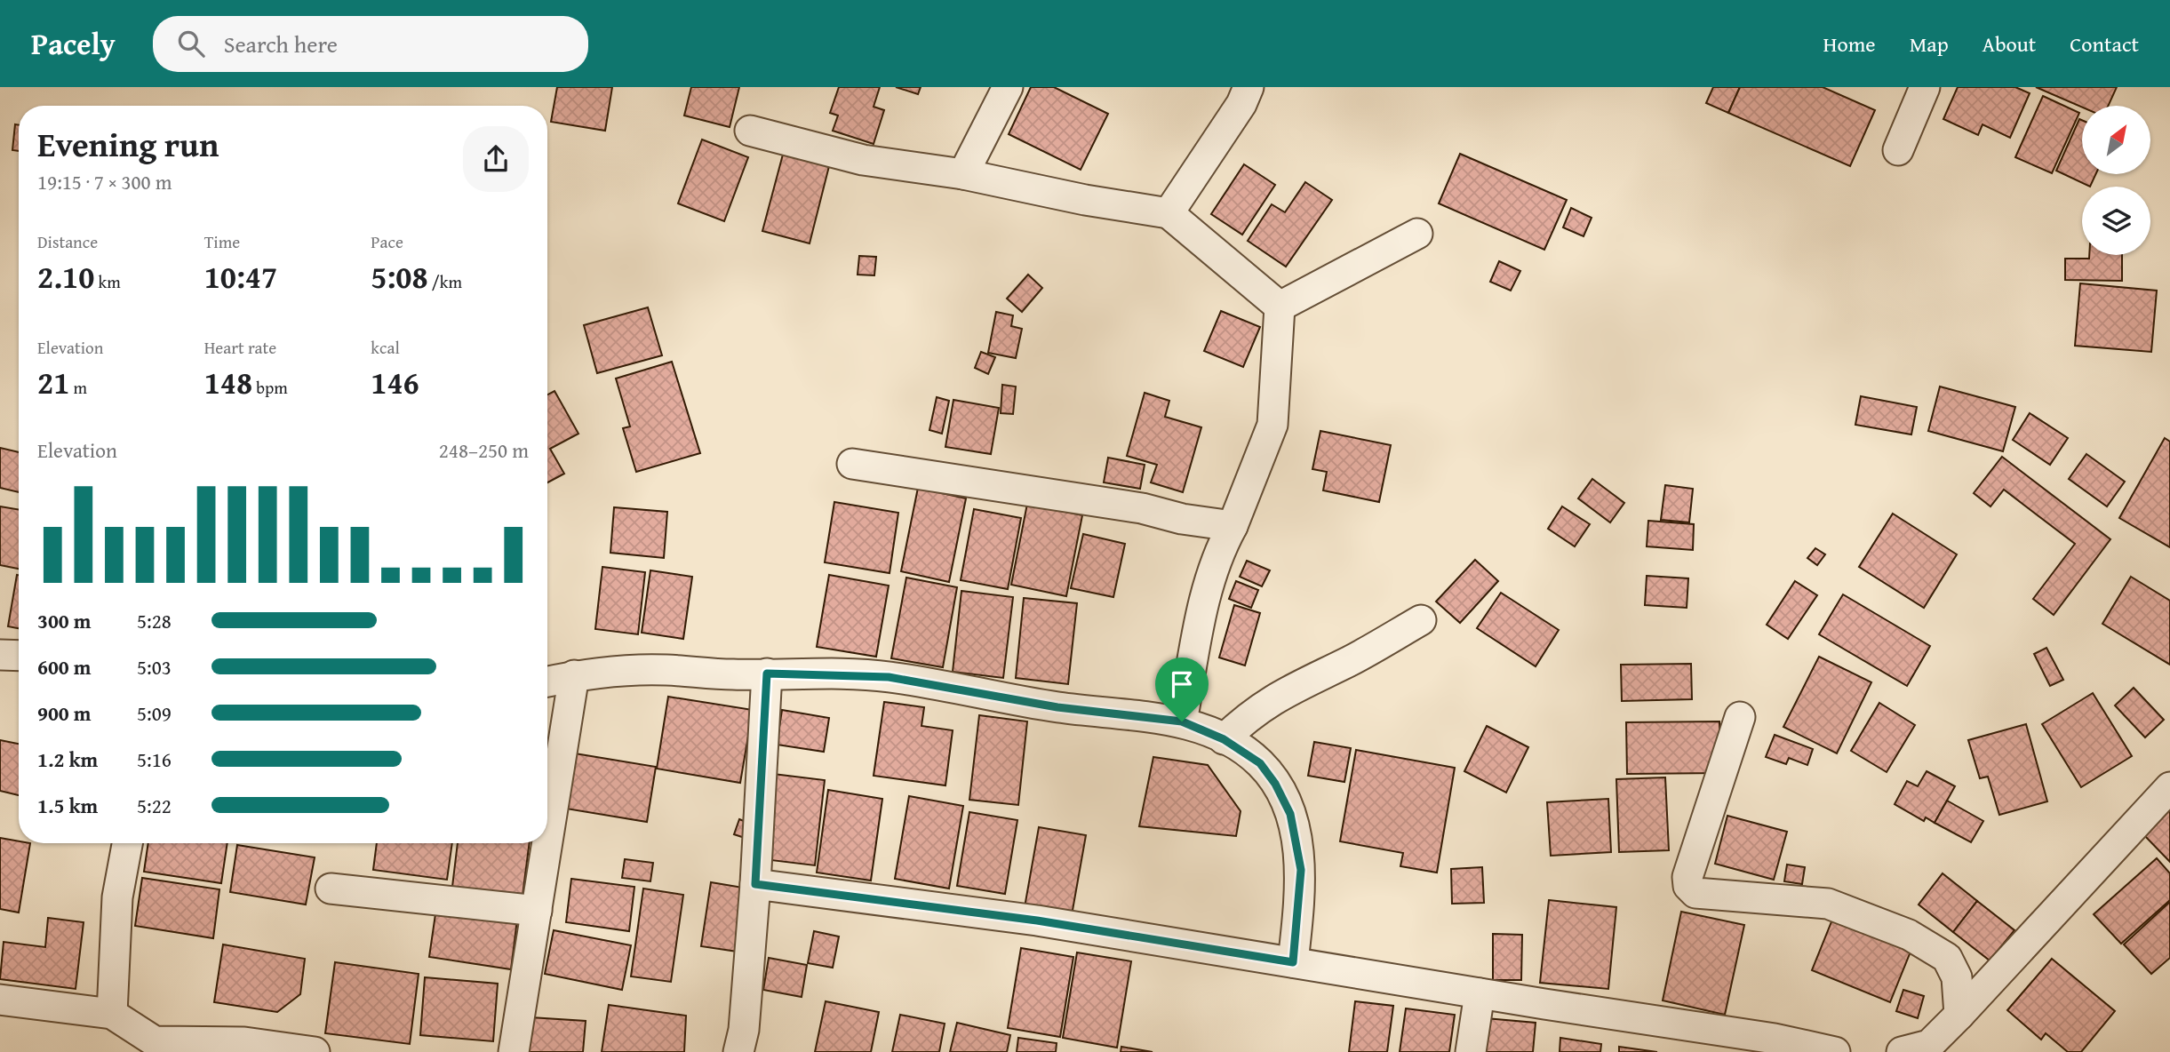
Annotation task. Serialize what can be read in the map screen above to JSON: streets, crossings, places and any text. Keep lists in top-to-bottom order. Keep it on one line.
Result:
{"north":"top right","page":{"header":"Pacely","search":"Search here","nav":["Home","Map","About","Contact"],"heading":["Evening run","19:15 · 7 × 300 m"],"stats":[["Distance","2.10 km"],["Time","10:47"],["Pace","5:08 /km"],["Elevation","21 m"],["Heart rate","148 bpm"],["kcal","146"]],"chart":["Elevation","248–250 m"],"list":[{"name":"300 m","note":"5:28"},{"name":"600 m","note":"5:03"},{"name":"900 m","note":"5:09"},{"name":"1.2 km","note":"5:16"},{"name":"1.5 km","note":"5:22"}]}}
